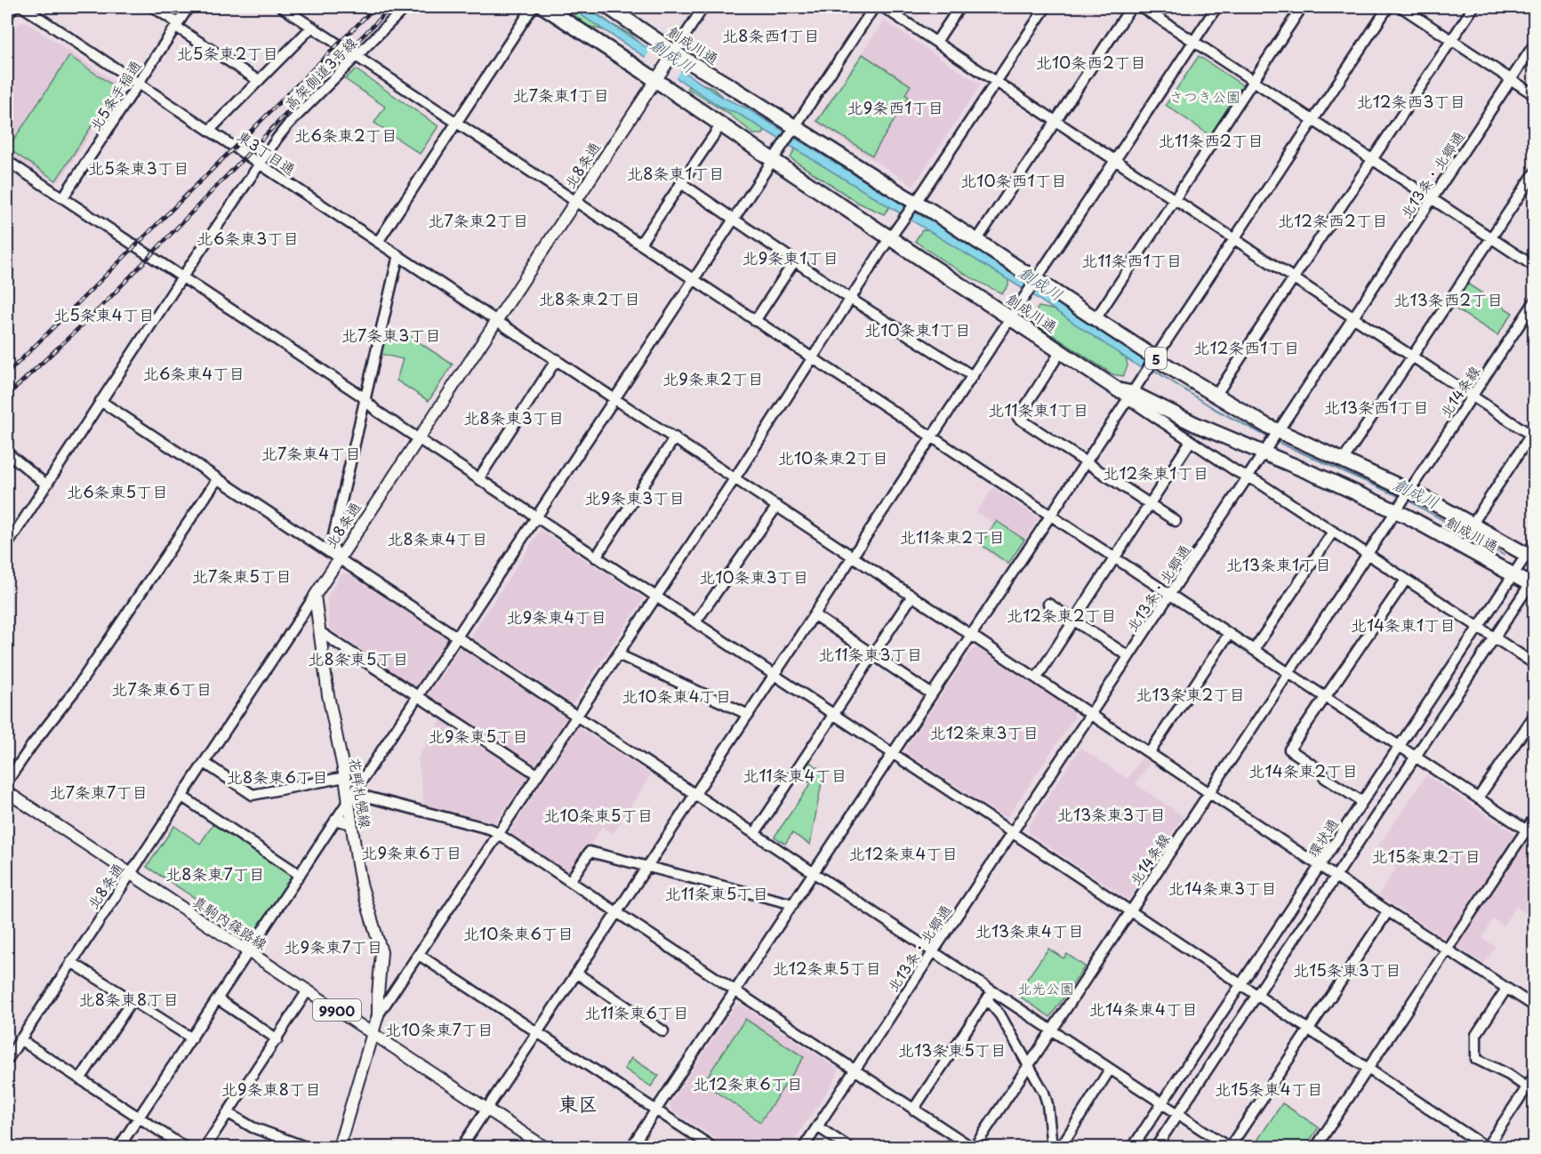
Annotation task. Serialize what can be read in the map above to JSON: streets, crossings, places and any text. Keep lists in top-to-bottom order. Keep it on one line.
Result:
{"streets":{"highway":["創成川通","5"],"main road":["北8条通","花畔札幌線","真駒内篠路線","9900"],"street":["高架側道3号線","北5条手稲通","東3丁目通","北13条・北郷通","北14条線","環状通"]},"crossings":[["創成川通","北8条通"],["創成川通","北13条・北郷通"],["創成川通","北14条線"],["創成川通","環状通"],["高架側道3号線","東3丁目通"],["北5条手稲通","東3丁目通"],["東3丁目通","北8条通"],["東3丁目通","北13条・北郷通"],["東3丁目通","北14条線"],["東3丁目通","環状通"],["北8条通","花畔札幌線"],["北8条通","真駒内篠路線"],["花畔札幌線","真駒内篠路線"]],"districts":["北8条西1丁目","北5条東2丁目","北10条西2丁目","北7条東1丁目","北12条西3丁目","北9条西1丁目","北6条東2丁目","北11条西2丁目","北5条東3丁目","北8条東1丁目","北10条西1丁目","北7条東2丁目","北12条西2丁目","北6条東3丁目","北9条東1丁目","北11条西1丁目","北8条東2丁目","北13条西2丁目","北5条東4丁目","北10条東1丁目","北7条東3丁目","北12条西1丁目","北6条東4丁目","北9条東2丁目","北13条西1丁目","北11条東1丁目","北8条東3丁目","北7条東4丁目","北10条東2丁目","北12条東1丁目","北6条東5丁目","北9条東3丁目","北11条東2丁目","北8条東4丁目","北13条東1丁目","北7条東5丁目","北10条東3丁目","北12条東2丁目","北9条東4丁目","北14条東1丁目","北11条東3丁目","北8条東5丁目","北7条東6丁目","北13条東2丁目","北10条東4丁目","北12条東3丁目","北9条東5丁目","北14条東2丁目","北11条東4丁目","北8条東6丁目","北7条東7丁目","北13条東3丁目","北10条東5丁目","北9条東6丁目","北12条東4丁目","北15条東2丁目","北8条東7丁目","北14条東3丁目","北11条東5丁目","北13条東4丁目","北10条東6丁目","北9条東7丁目","北12条東5丁目","北15条東3丁目","北8条東8丁目","北14条東4丁目","北11条東6丁目","北10条東7丁目","北13条東5丁目","北12条東6丁目","北9条東8丁目","北15条東4丁目","東区"],"water":["創成川"],"parks":["さつき公園","北光公園"]}
